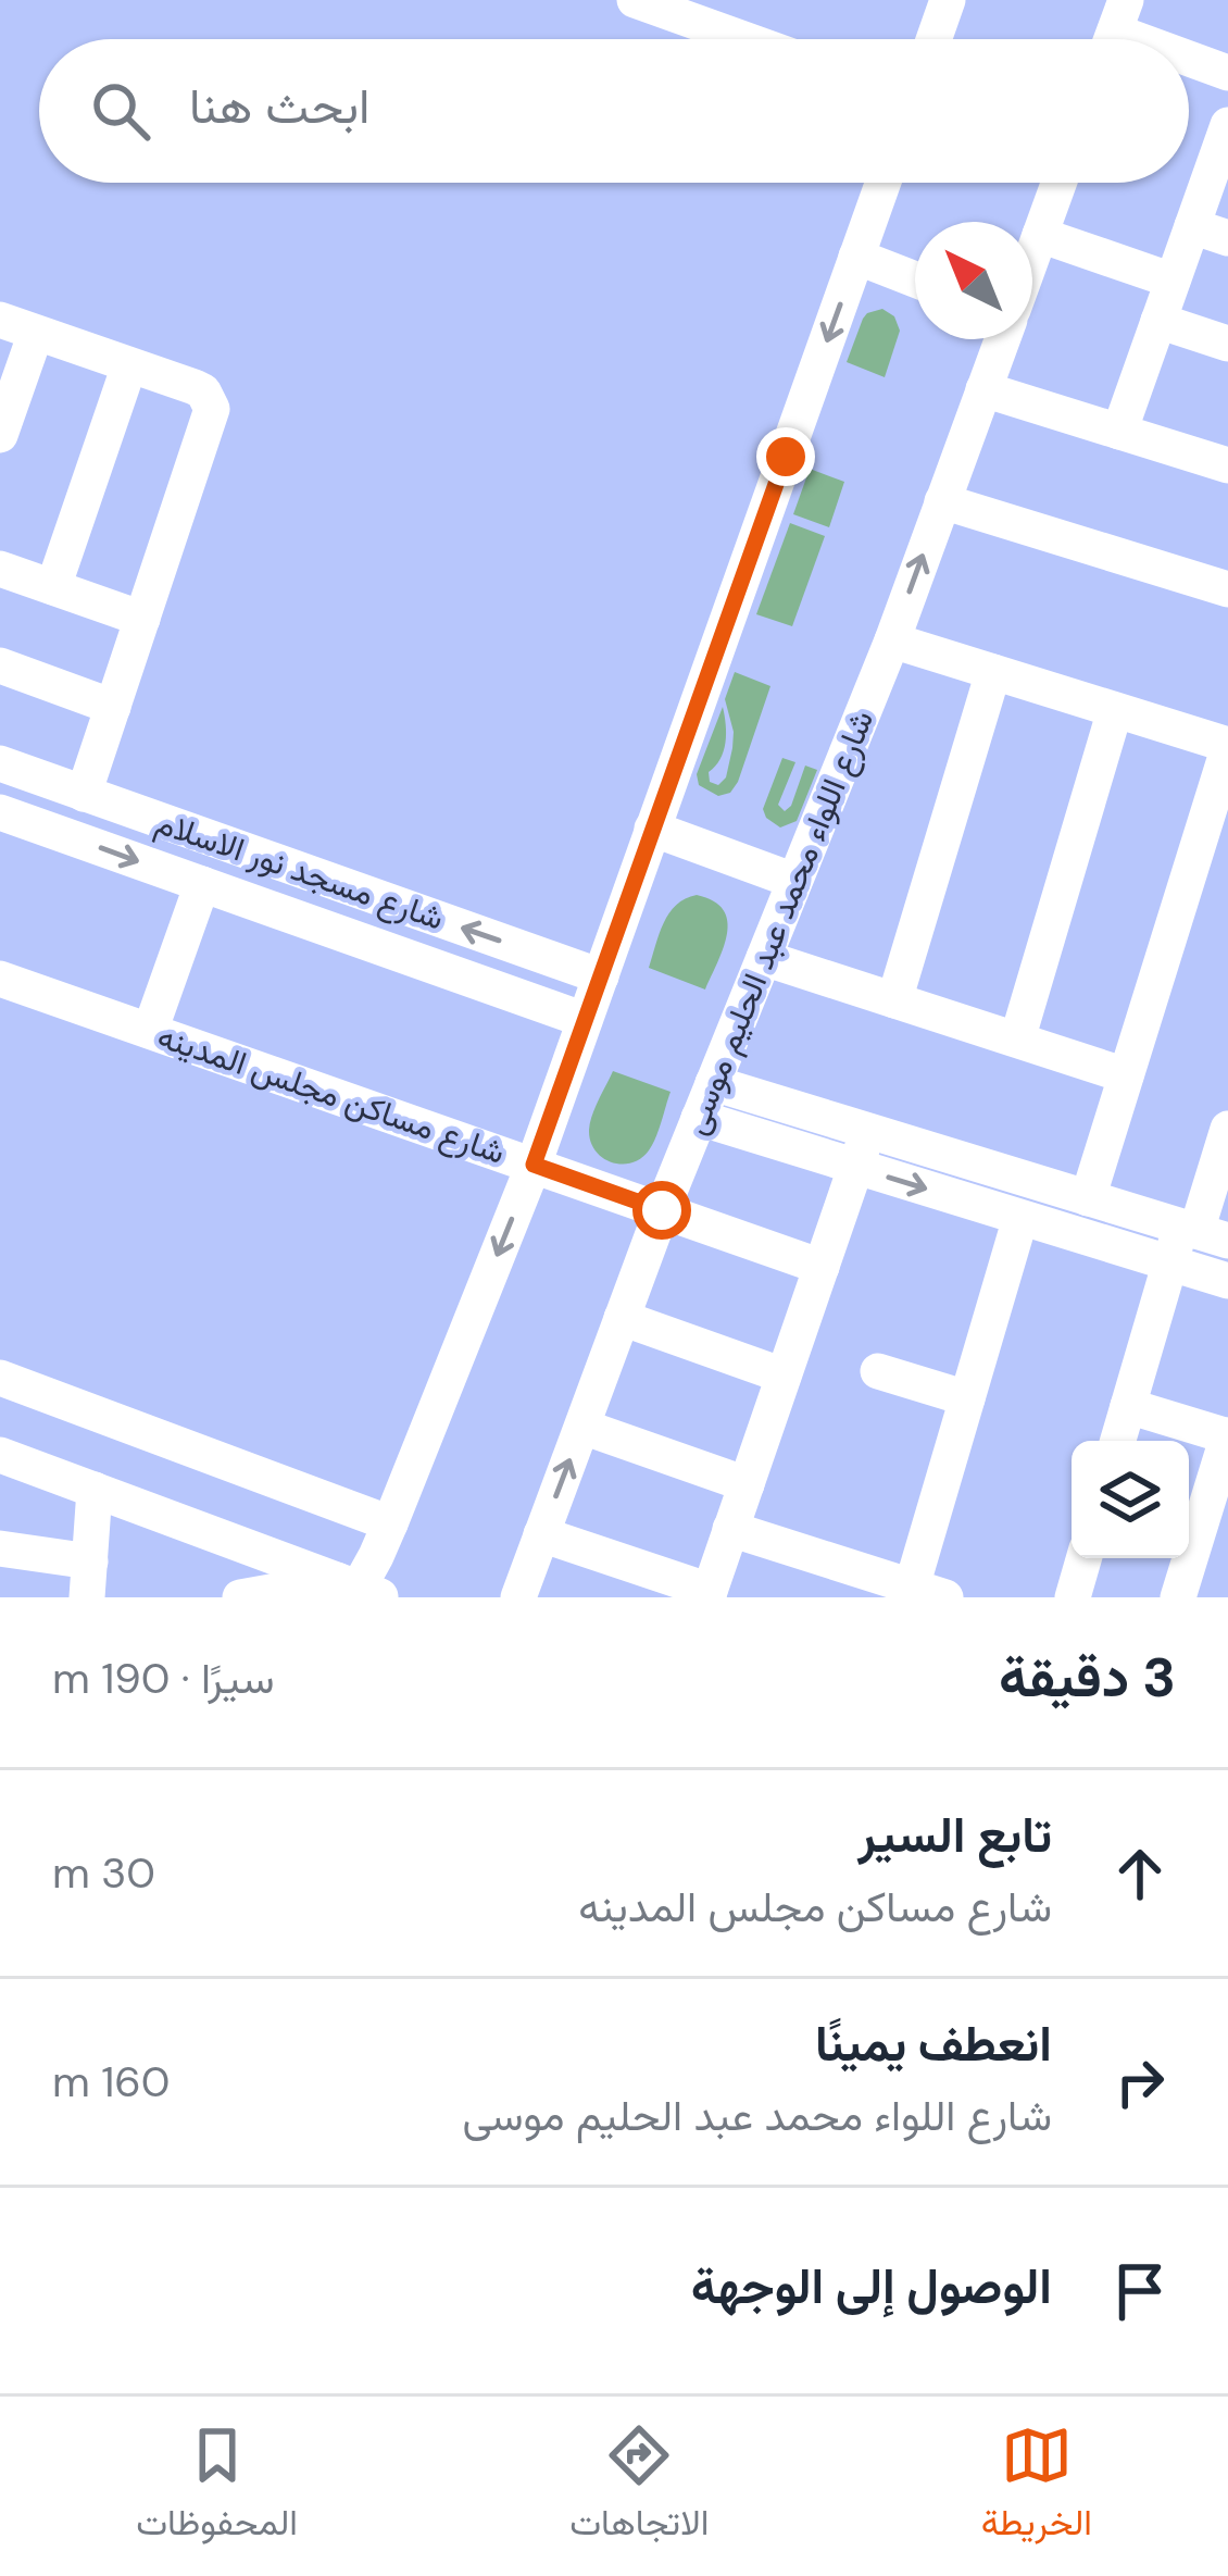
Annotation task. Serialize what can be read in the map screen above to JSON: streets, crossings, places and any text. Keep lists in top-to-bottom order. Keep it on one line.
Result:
{"streets":{"street":["شارع مسجد نور الاسلام","شارع اللواء محمد عبد الحليم موسى","شارع مساكن مجلس المدينه"]},"crossings":[["شارع اللواء محمد عبد الحليم موسى","شارع مساكن مجلس المدينه"]],"north":"top left","page":{"search":"ابحث هنا","heading":["3 دقيقة","سيرًا · 190 m"],"list":[["تابع السير","شارع مساكن مجلس المدينه","30 m"],["انعطف يمينًا","شارع اللواء محمد عبد الحليم موسى","160 m"],"الوصول إلى الوجهة"],"nav":["الخريطة","الاتجاهات","المحفوظات"]}}
